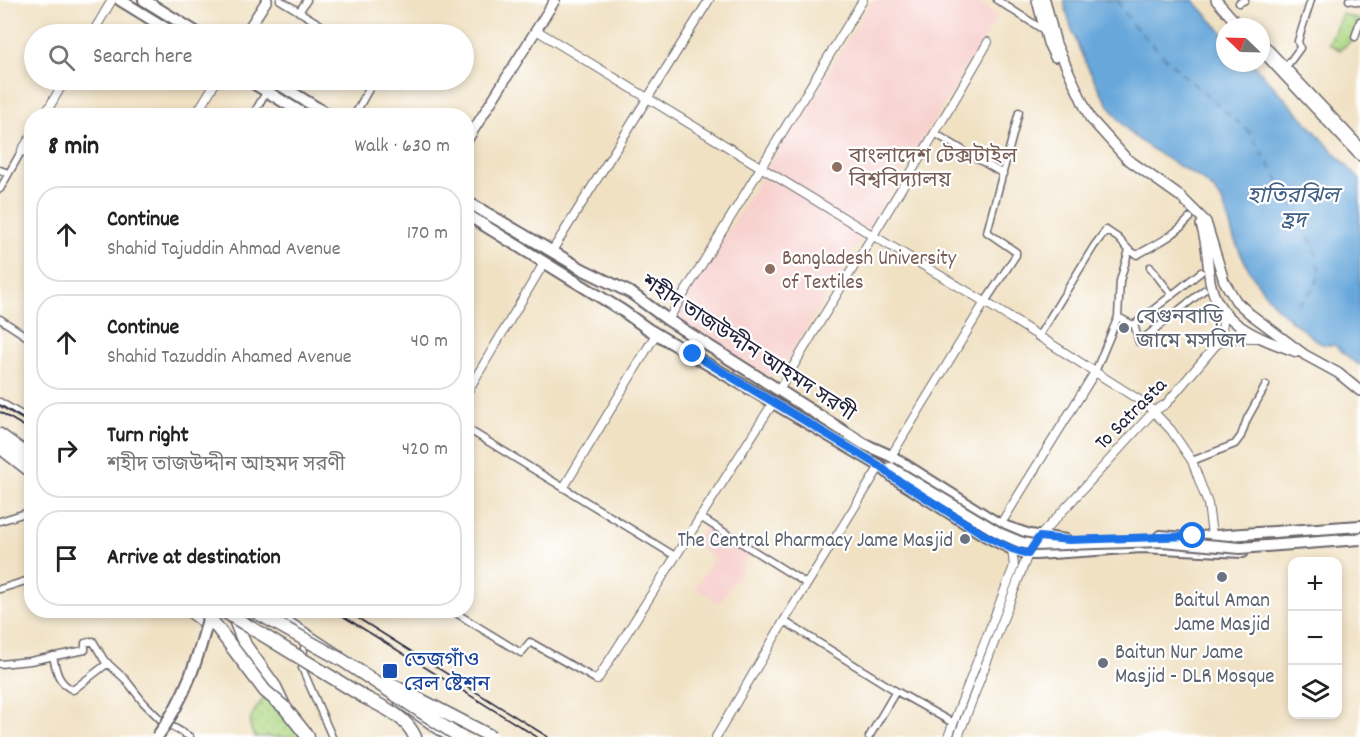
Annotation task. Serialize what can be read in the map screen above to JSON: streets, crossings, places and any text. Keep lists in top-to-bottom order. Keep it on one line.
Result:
{"streets":{"main road":["শহীদ তাজউদ্দীন আহমদ সরণী"],"street":["To Satrasta"]},"crossings":[["শহীদ তাজউদ্দীন আহমদ সরণী","To Satrasta"]],"water":["হাতিরঝিল হ্রদ"],"places":{"other":["বাংলাদেশ টেক্সটাইল বিশ্ববিদ্যালয়","Bangladesh University of Textiles","বেগুনবাড়ি জামে মসজিদ","The Central Pharmacy Jame Masjid","Baitul Aman Jame Masjid","Baitun Nur Jame Masjid - DLR Mosque"],"transit":["তেজগাঁও রেল ষ্টেশন"]},"north":"top left","page":{"search":"Search here","heading":["8 min","Walk · 630 m"],"list":[["Continue","Shahid Tajuddin Ahmad Avenue","170 m"],["Continue","Shahid Tazuddin Ahamed Avenue","40 m"],["Turn right","শহীদ তাজউদ্দীন আহমদ সরণী","420 m"],"Arrive at destination"],"map_buttons":["+","−"]}}
